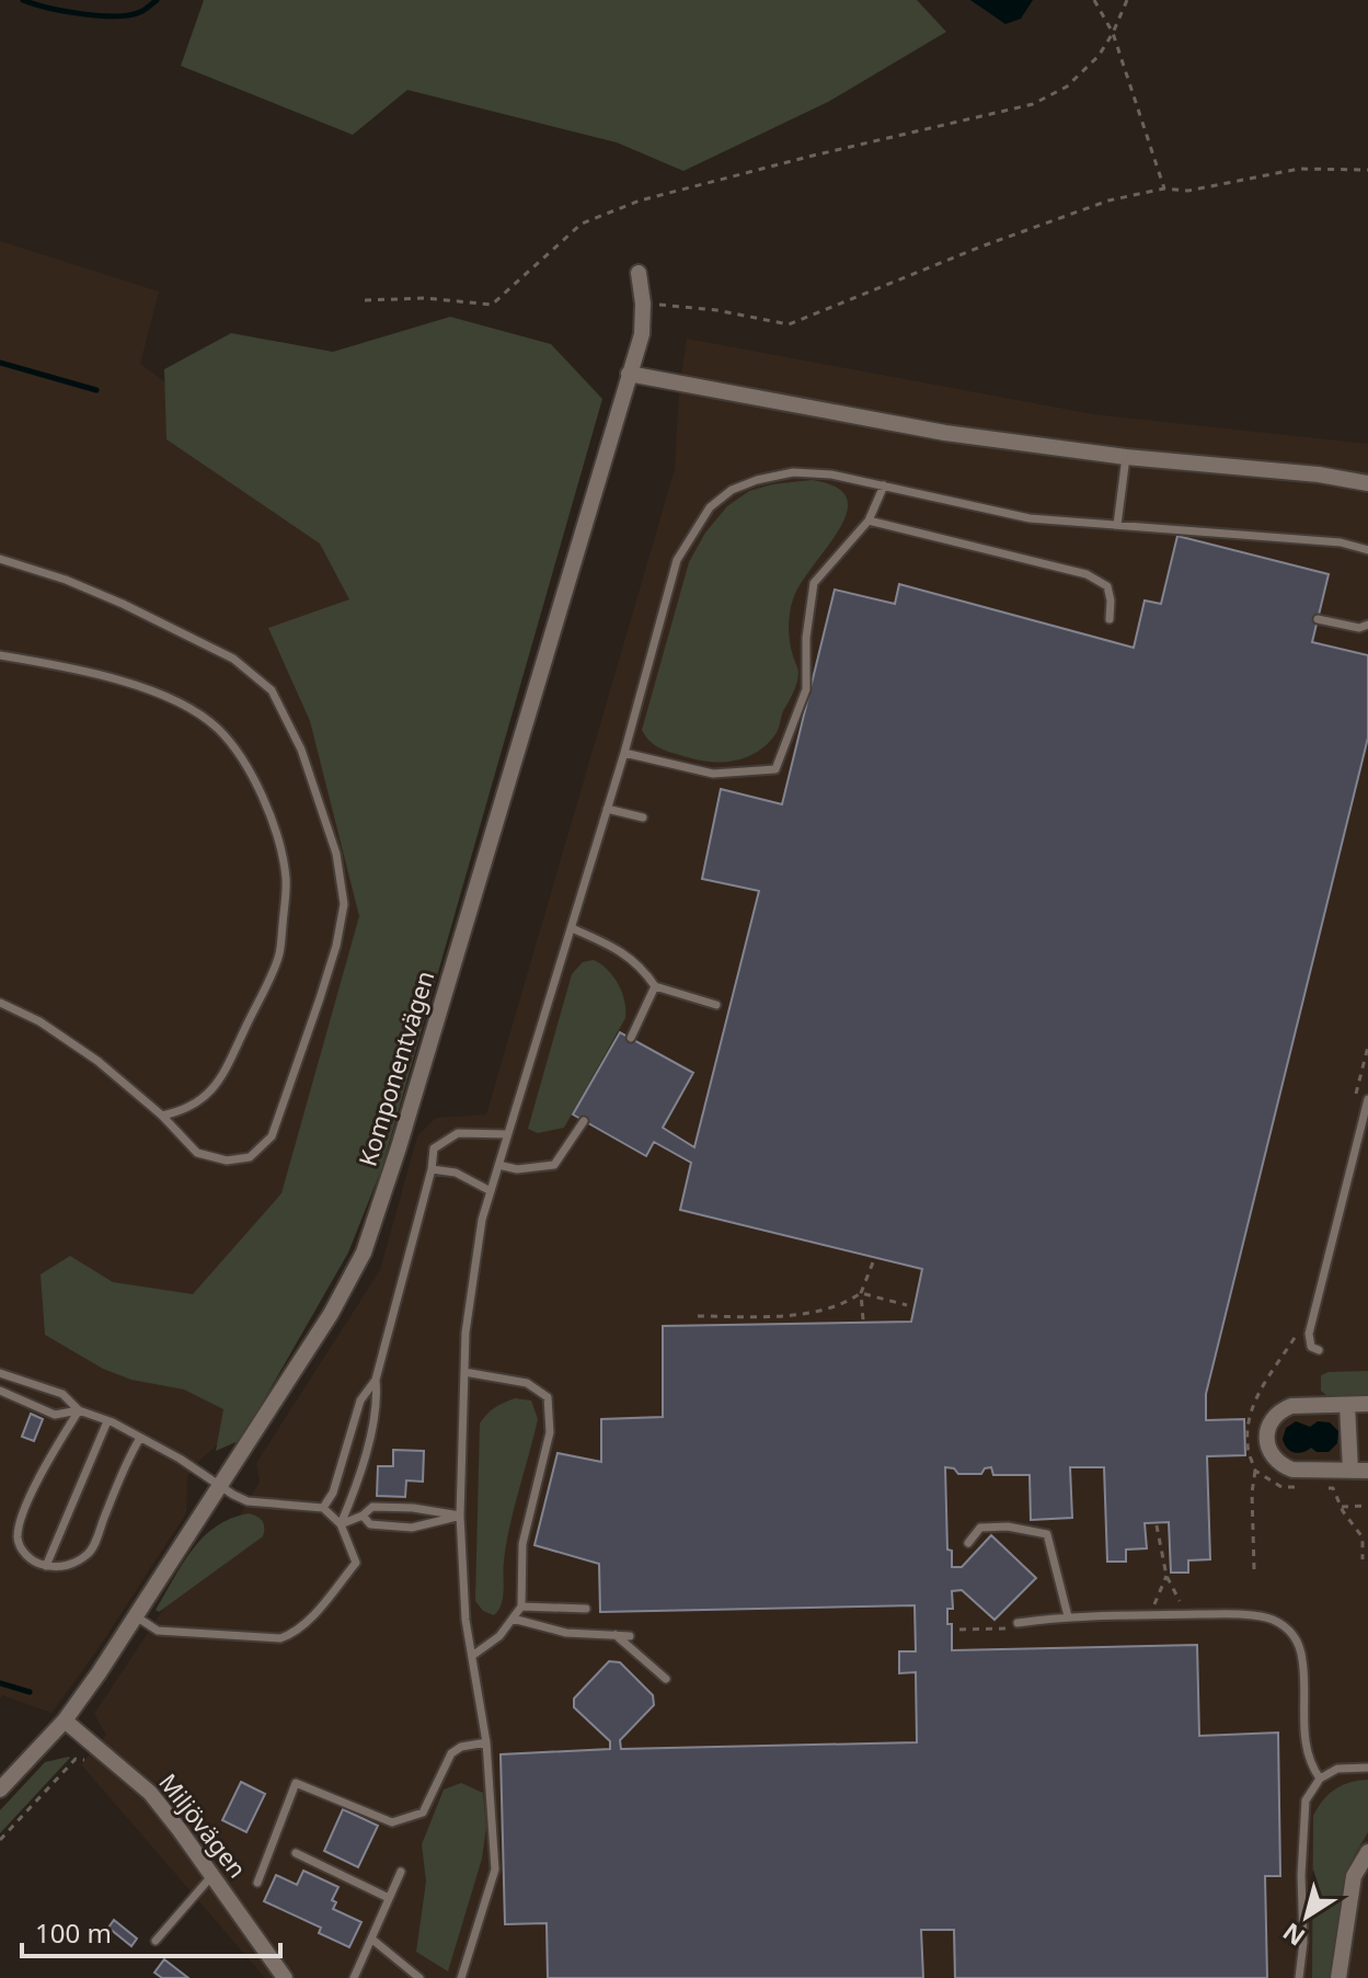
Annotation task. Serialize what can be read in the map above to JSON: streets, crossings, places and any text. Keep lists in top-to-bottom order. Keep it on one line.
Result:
{"streets":{"street":["Komponentvägen","Miljövägen"]},"crossings":[["Komponentvägen","Miljövägen"]],"scale_bar":"100 m","north":"bottom left"}
